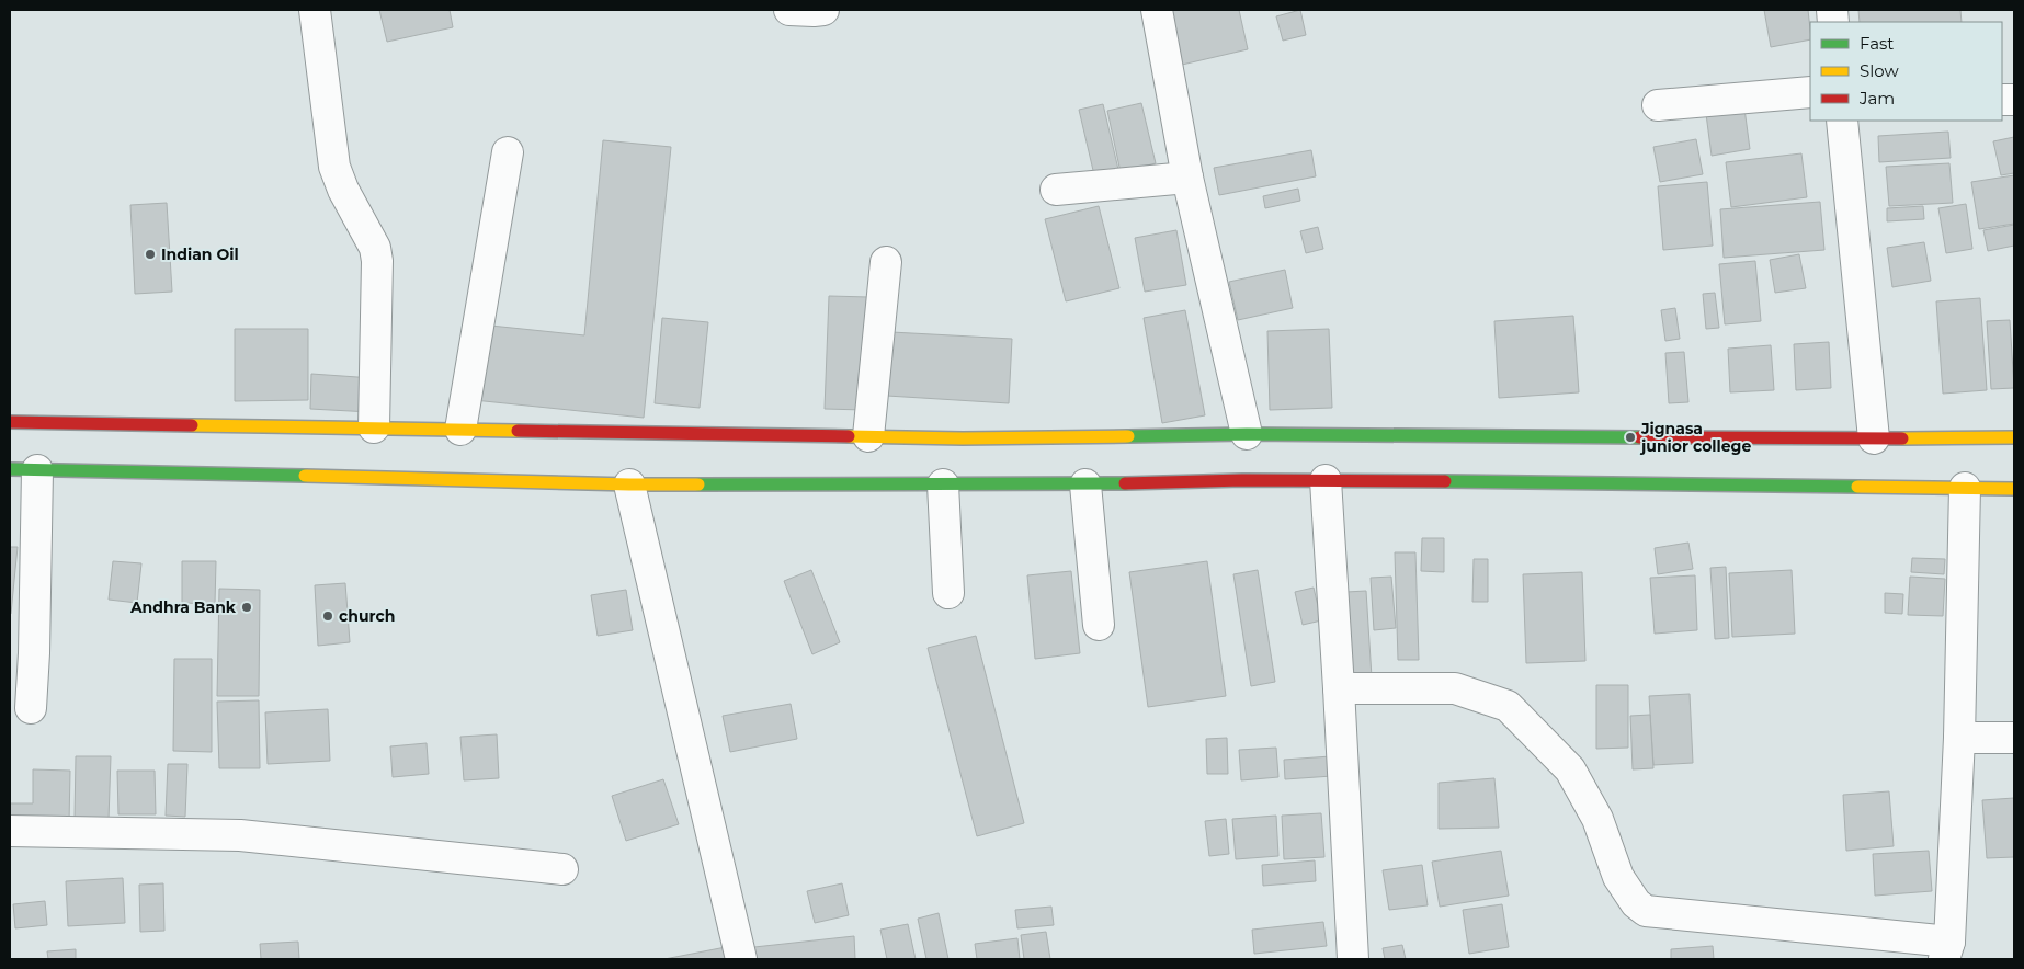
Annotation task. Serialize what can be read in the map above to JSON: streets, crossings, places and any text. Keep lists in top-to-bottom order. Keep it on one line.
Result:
{"places":["Indian Oil","Jignasa junior college","Andhra Bank","church"],"legend":["Fast","Slow","Jam"]}
